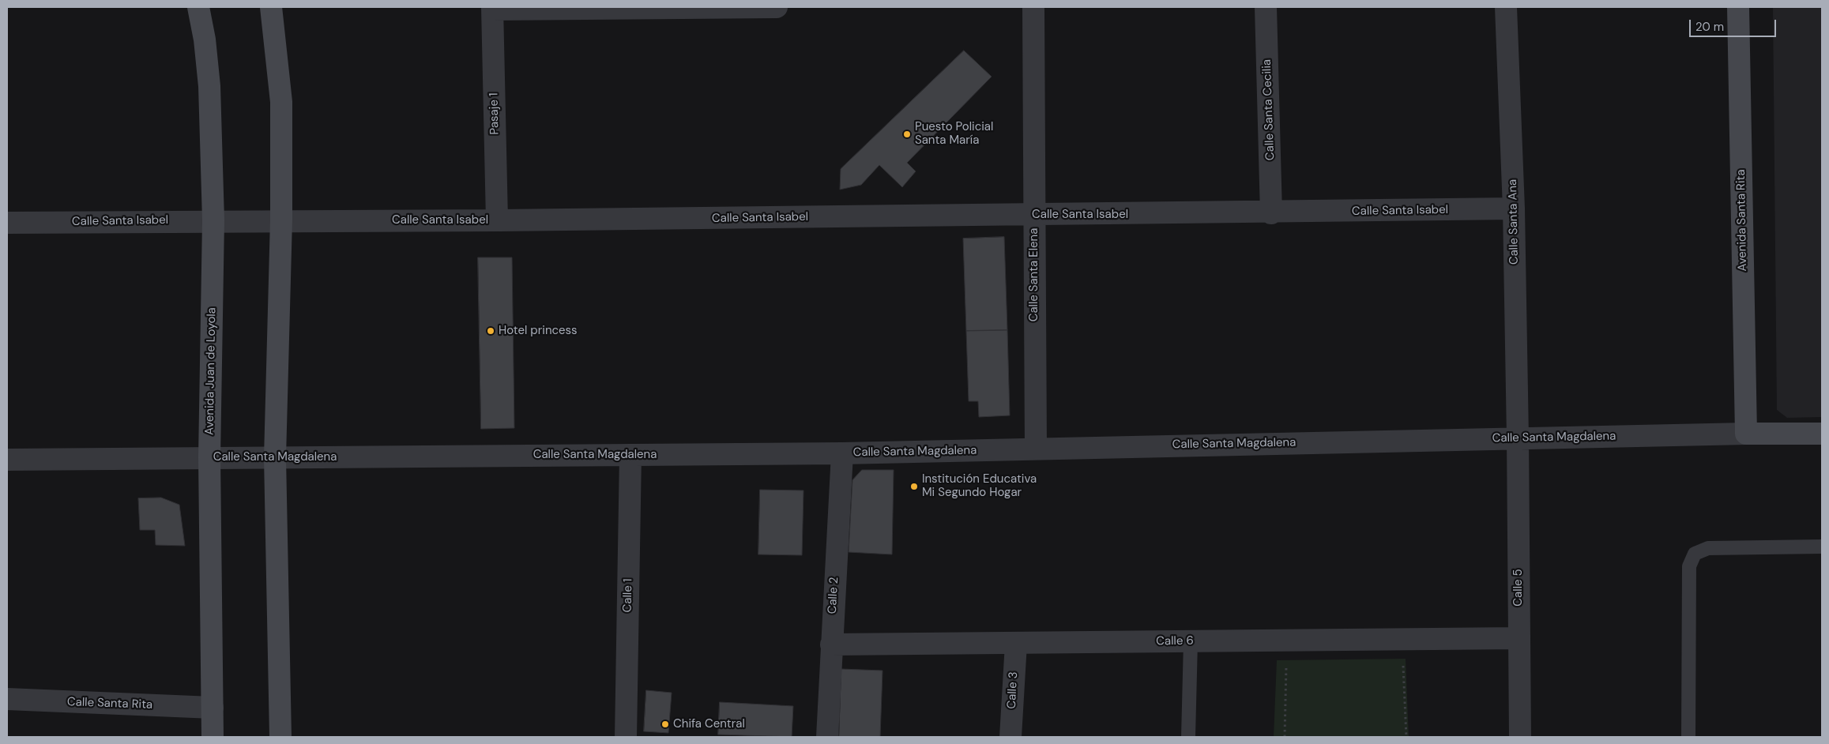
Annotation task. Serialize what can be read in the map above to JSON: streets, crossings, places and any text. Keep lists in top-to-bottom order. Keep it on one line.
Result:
{"streets":{"street":["Calle Santa Cecilia","Pasaje 1","Calle Santa Isabel","Avenida Santa Rita","Calle Santa Ana","Calle Santa Elena","Avenida Juan de Loyola","Calle Santa Magdalena","Calle 5","Calle 1","Calle 2","Calle 6","Calle 3","Calle Santa Rita"]},"crossings":[["Calle Santa Cecilia","Calle Santa Isabel"],["Pasaje 1","Calle Santa Isabel"],["Calle Santa Isabel","Calle Santa Ana"],["Calle Santa Isabel","Calle Santa Elena"],["Calle Santa Isabel","Avenida Juan de Loyola"],["Avenida Santa Rita","Calle Santa Magdalena"],["Calle Santa Ana","Calle Santa Magdalena"],["Calle Santa Ana","Calle 5"],["Calle Santa Elena","Calle Santa Magdalena"],["Avenida Juan de Loyola","Calle Santa Magdalena"],["Avenida Juan de Loyola","Calle Santa Rita"],["Calle Santa Magdalena","Calle 5"],["Calle Santa Magdalena","Calle 1"],["Calle Santa Magdalena","Calle 2"],["Calle 5","Calle 6"],["Calle 2","Calle 6"],["Calle 6","Calle 3"]],"places":["Puesto Policial Santa María","Hotel princess","Institución Educativa Mi Segundo Hogar","Chifa Central"],"scale_bar":"20 m"}
